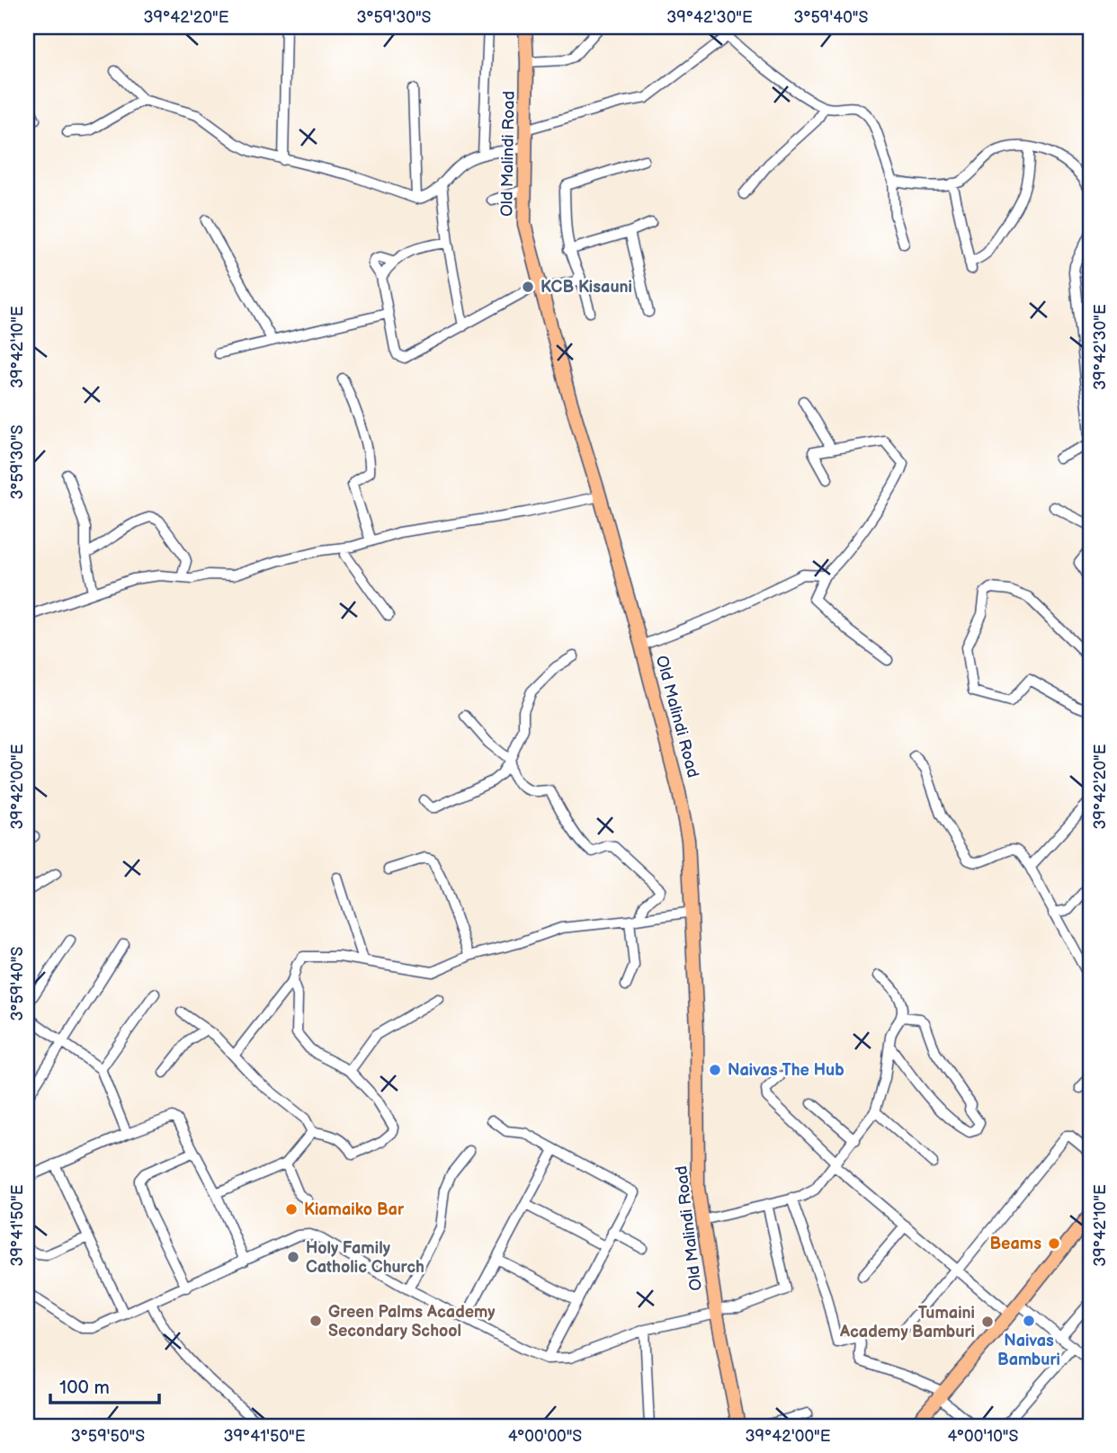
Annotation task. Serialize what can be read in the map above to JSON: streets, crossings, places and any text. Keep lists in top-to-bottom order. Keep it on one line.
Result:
{"streets":{"main road":["Old Malindi Road"]},"places":["KCB Kisauni","Naivas The Hub","Kiamaiko Bar","Beams","Holy Family Catholic Church","Green Palms Academy Secondary School","Naivas Bamburi","Tumaini Academy Bamburi"],"scale_bar":"100 m","coordinates":["39°42'20\"E","3°59'30\"S","39°42'30\"E","3°59'40\"S","39°42'10\"E","39°42'00\"E","39°41'50\"E","3°59'50\"S","4°00'00\"S","4°00'10\"S"]}
